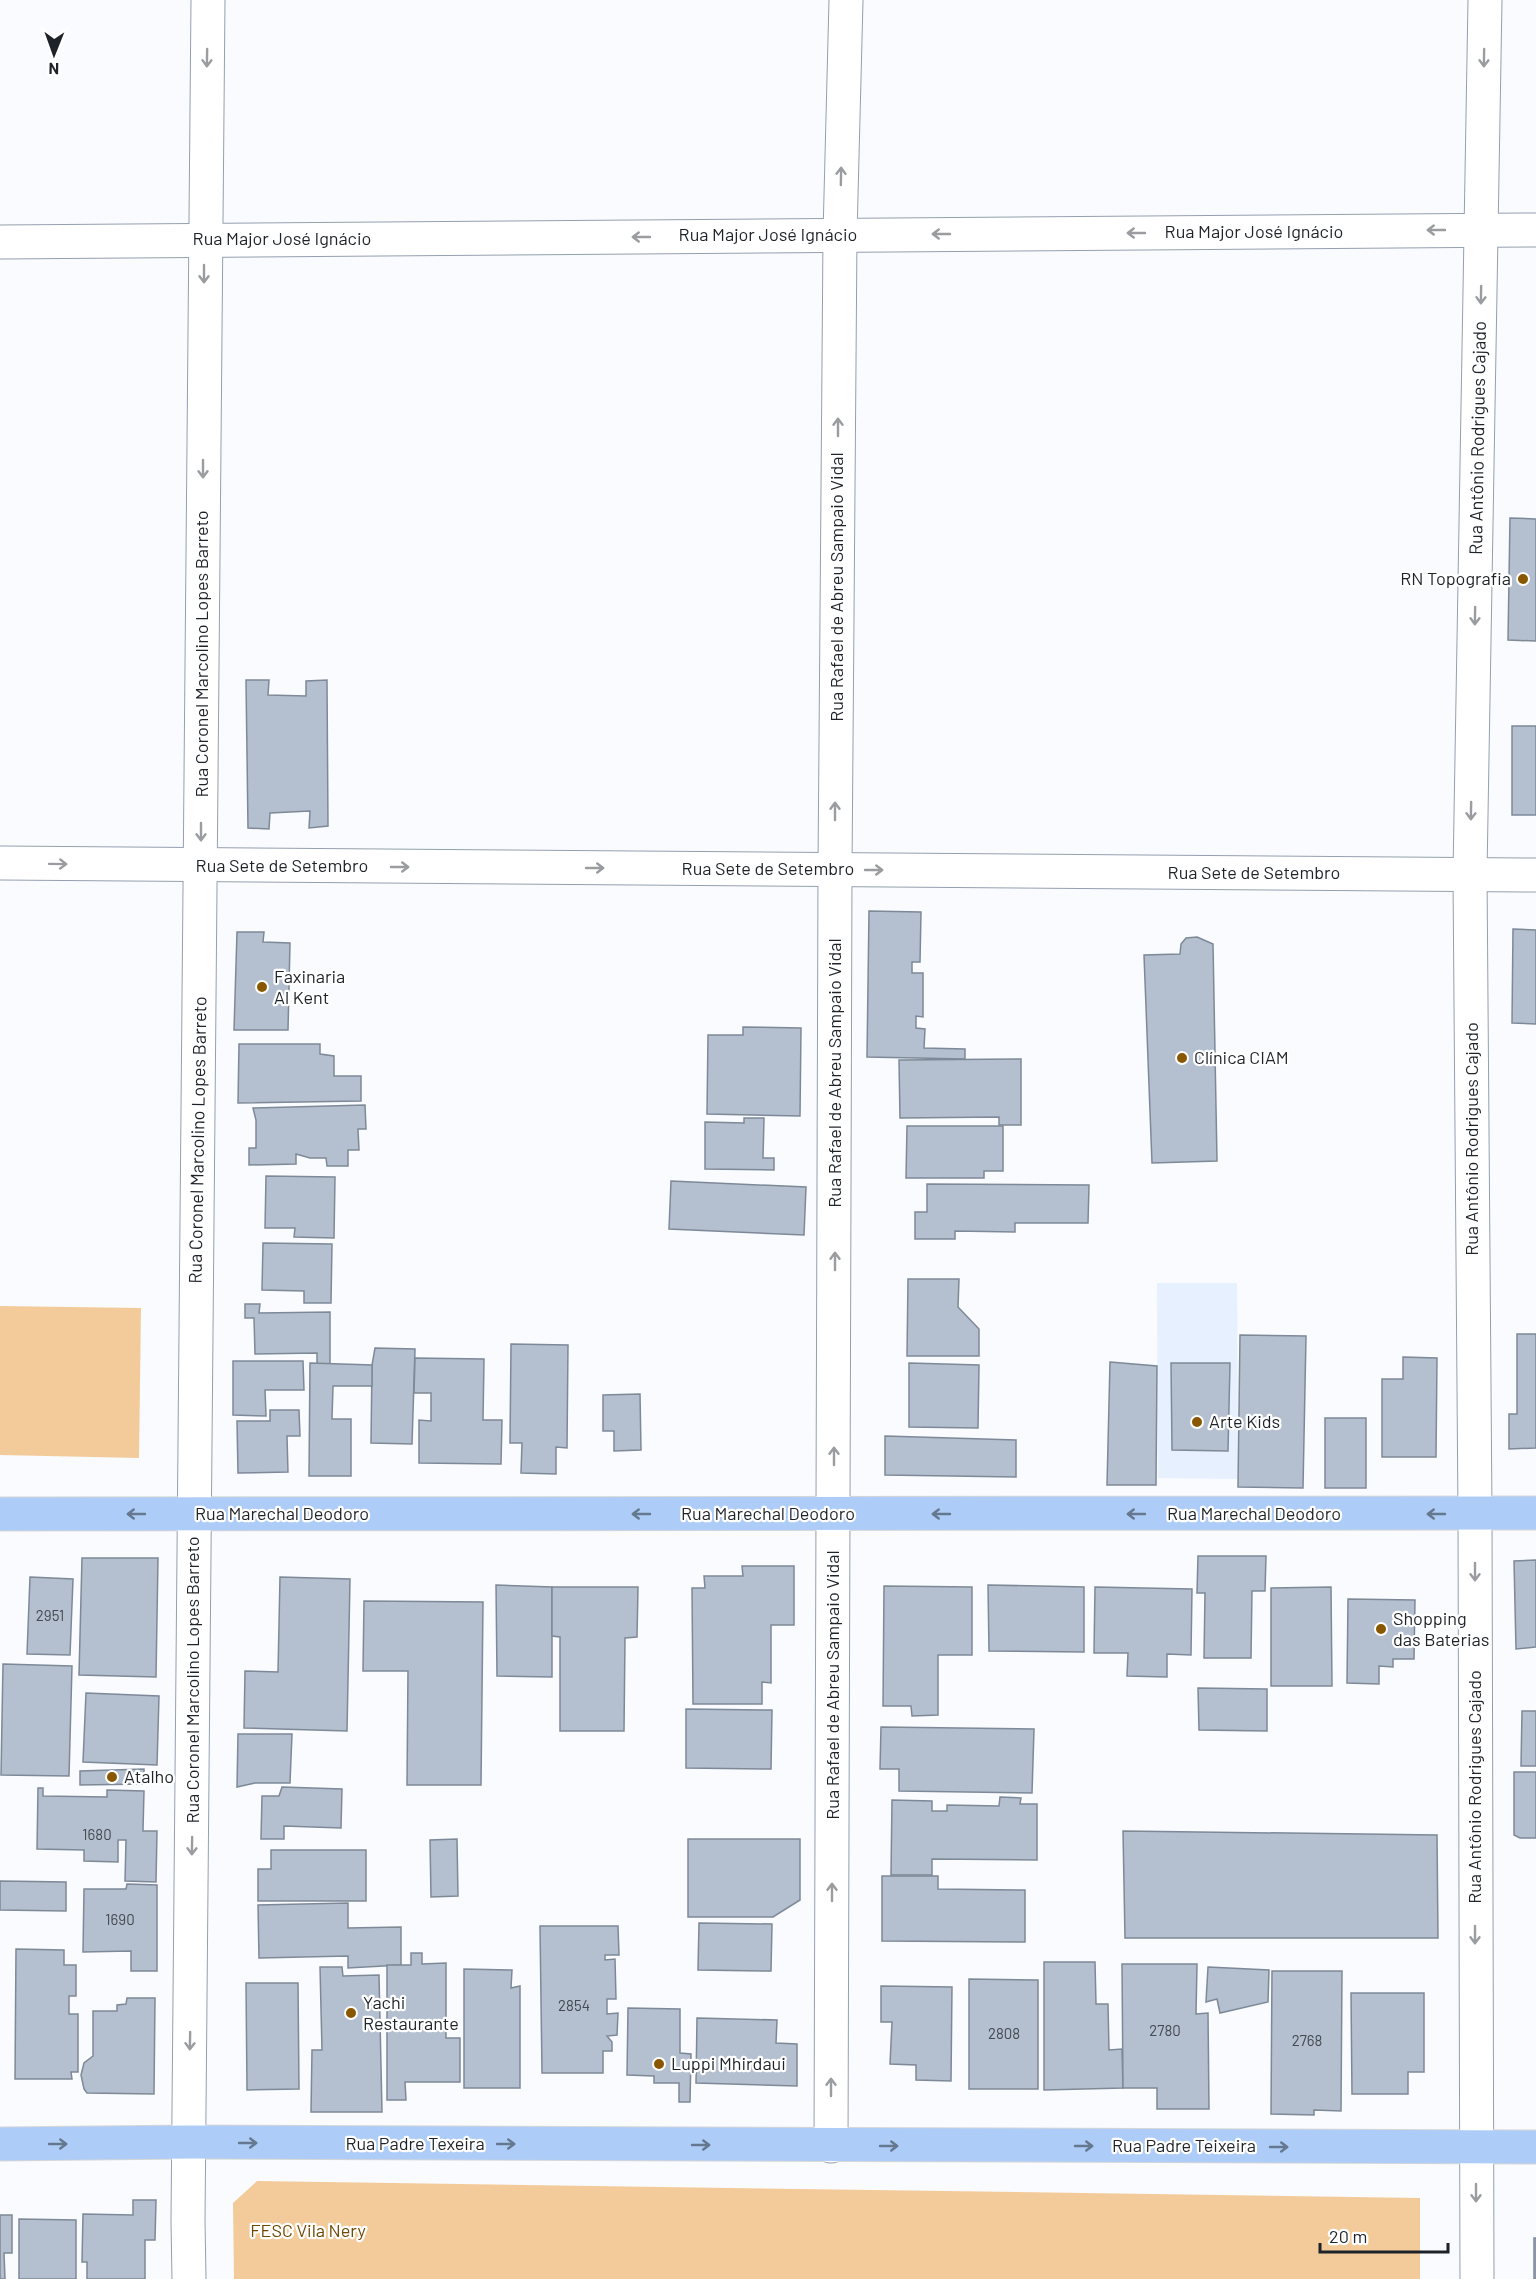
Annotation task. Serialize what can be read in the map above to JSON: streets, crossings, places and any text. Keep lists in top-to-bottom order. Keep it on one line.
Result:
{"streets":{"main road":["Rua Marechal Deodoro","Rua Padre Texeira","Rua Padre Teixeira"],"street":["Rua Major José Ignácio","Rua Antônio Rodrigues Cajado","Rua Rafael de Abreu Sampaio Vidal","Rua Coronel Marcolino Lopes Barreto","Rua Sete de Setembro"]},"crossings":[["Rua Major José Ignácio","Rua Antônio Rodrigues Cajado"],["Rua Major José Ignácio","Rua Rafael de Abreu Sampaio Vidal"],["Rua Major José Ignácio","Rua Coronel Marcolino Lopes Barreto"],["Rua Antônio Rodrigues Cajado","Rua Sete de Setembro"],["Rua Antônio Rodrigues Cajado","Rua Marechal Deodoro"],["Rua Antônio Rodrigues Cajado","Rua Padre Teixeira"],["Rua Rafael de Abreu Sampaio Vidal","Rua Sete de Setembro"],["Rua Rafael de Abreu Sampaio Vidal","Rua Marechal Deodoro"],["Rua Rafael de Abreu Sampaio Vidal","Rua Padre Texeira"],["Rua Rafael de Abreu Sampaio Vidal","Rua Padre Teixeira"],["Rua Coronel Marcolino Lopes Barreto","Rua Sete de Setembro"],["Rua Coronel Marcolino Lopes Barreto","Rua Marechal Deodoro"],["Rua Coronel Marcolino Lopes Barreto","Rua Padre Texeira"],["Rua Padre Texeira","Rua Padre Teixeira"]],"one_way":["Rua Major José Ignácio","Rua Antônio Rodrigues Cajado","Rua Rafael de Abreu Sampaio Vidal","Rua Coronel Marcolino Lopes Barreto","Rua Sete de Setembro","Rua Marechal Deodoro","Rua Padre Texeira","Rua Padre Teixeira"],"parks":["FESC Vila Nery"],"places":["RN Topografia","Faxinaria Al Kent","Clínica CIAM","Arte Kids","Shopping das Baterias","Atalho","Yachi Restaurante","Luppi Mhirdaui"],"house_numbers":["2951","1680","1690","2854","2780","2808","2768"],"scale_bar":"20 m","north":"bottom"}
